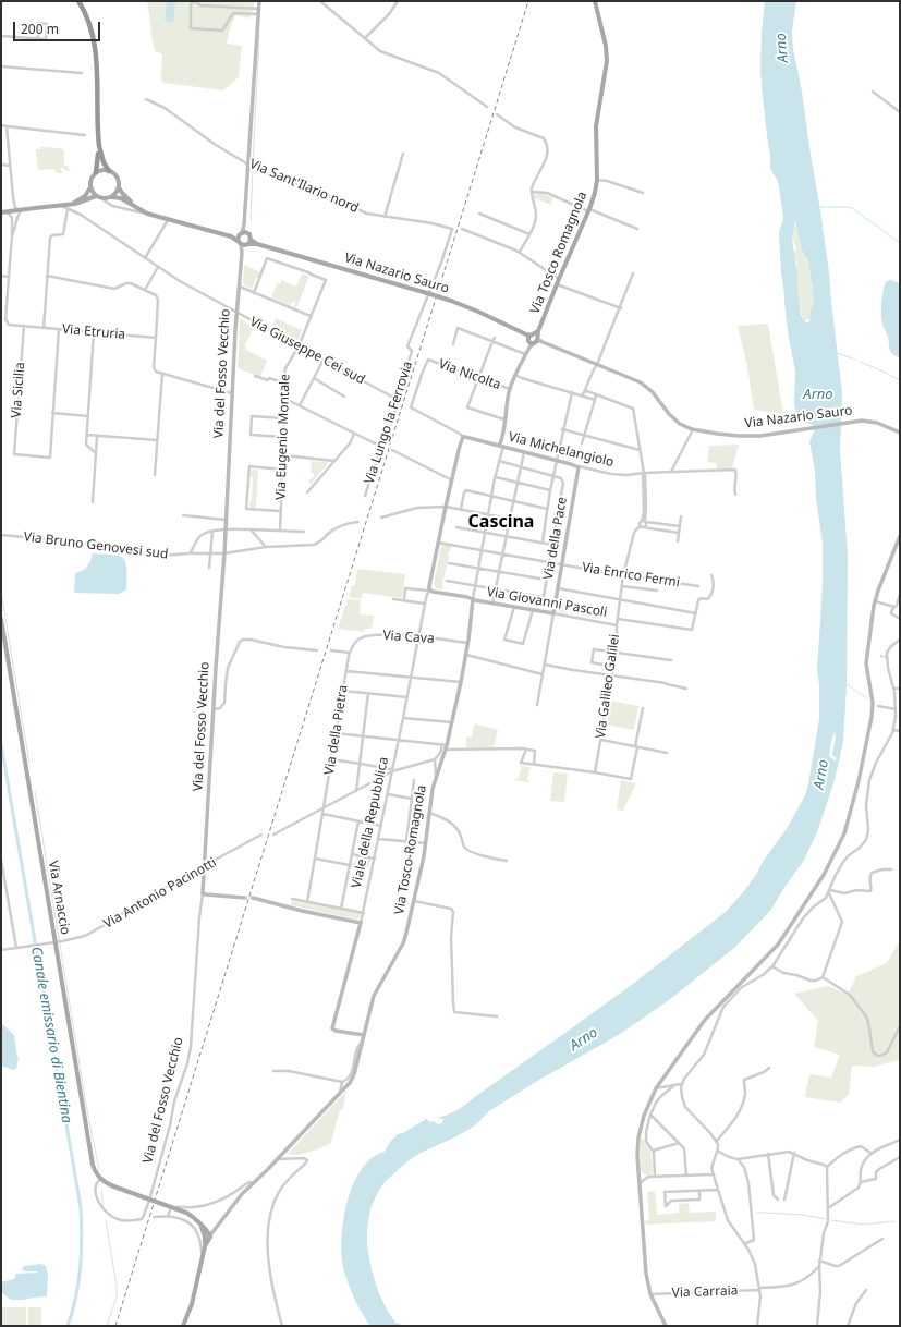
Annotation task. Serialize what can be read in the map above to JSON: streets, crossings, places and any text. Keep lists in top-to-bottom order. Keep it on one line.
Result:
{"streets":{"main road":["Via Tosco Romagnola","Via Nazario Sauro","Via del Fosso Vecchio","Via Michelangiolo","Via della Pace","Via Giovanni Pascoli","Viale della Repubblica","Via Tosco-Romagnola","Via Arnaccio"],"street":["Via Sant'Ilario nord","Via Etruria","Via Giuseppe Cei sud","Via Nicolta","Via Sicilia","Via Lungo la Ferrovia","Via Eugenio Montale","Via Bruno Genovesi sud","Via Enrico Fermi","Via Cava","Via Galileo Galilei","Via della Pietra","Via Antonio Pacinotti","Via Carraia"]},"crossings":[["Via Sant'Ilario nord","Via del Fosso Vecchio"],["Via Sant'Ilario nord","Via Lungo la Ferrovia"],["Via Tosco Romagnola","Via Nazario Sauro"],["Via Tosco Romagnola","Via Nicolta"],["Via Nazario Sauro","Via del Fosso Vecchio"],["Via Etruria","Via Sicilia"],["Via Giuseppe Cei sud","Via del Fosso Vecchio"],["Via Giuseppe Cei sud","Via Lungo la Ferrovia"],["Via Giuseppe Cei sud","Via Eugenio Montale"],["Via del Fosso Vecchio","Via Bruno Genovesi sud"],["Via del Fosso Vecchio","Via Antonio Pacinotti"],["Via Nicolta","Via Michelangiolo"],["Via Michelangiolo","Via della Pace"],["Via Michelangiolo","Via Galileo Galilei"],["Via della Pace","Via Enrico Fermi"],["Via della Pace","Via Giovanni Pascoli"],["Via Enrico Fermi","Via Galileo Galilei"],["Via Giovanni Pascoli","Via Galileo Galilei"],["Via Giovanni Pascoli","Viale della Repubblica"],["Via Giovanni Pascoli","Via Tosco-Romagnola"],["Via Cava","Via della Pietra"],["Via Cava","Viale della Repubblica"],["Via Cava","Via Tosco-Romagnola"],["Viale della Repubblica","Via Tosco-Romagnola"],["Via Antonio Pacinotti","Via Arnaccio"]],"districts":["Cascina"],"water":["Arno","Canale emissario di Bientina"],"scale_bar":"200 m"}
